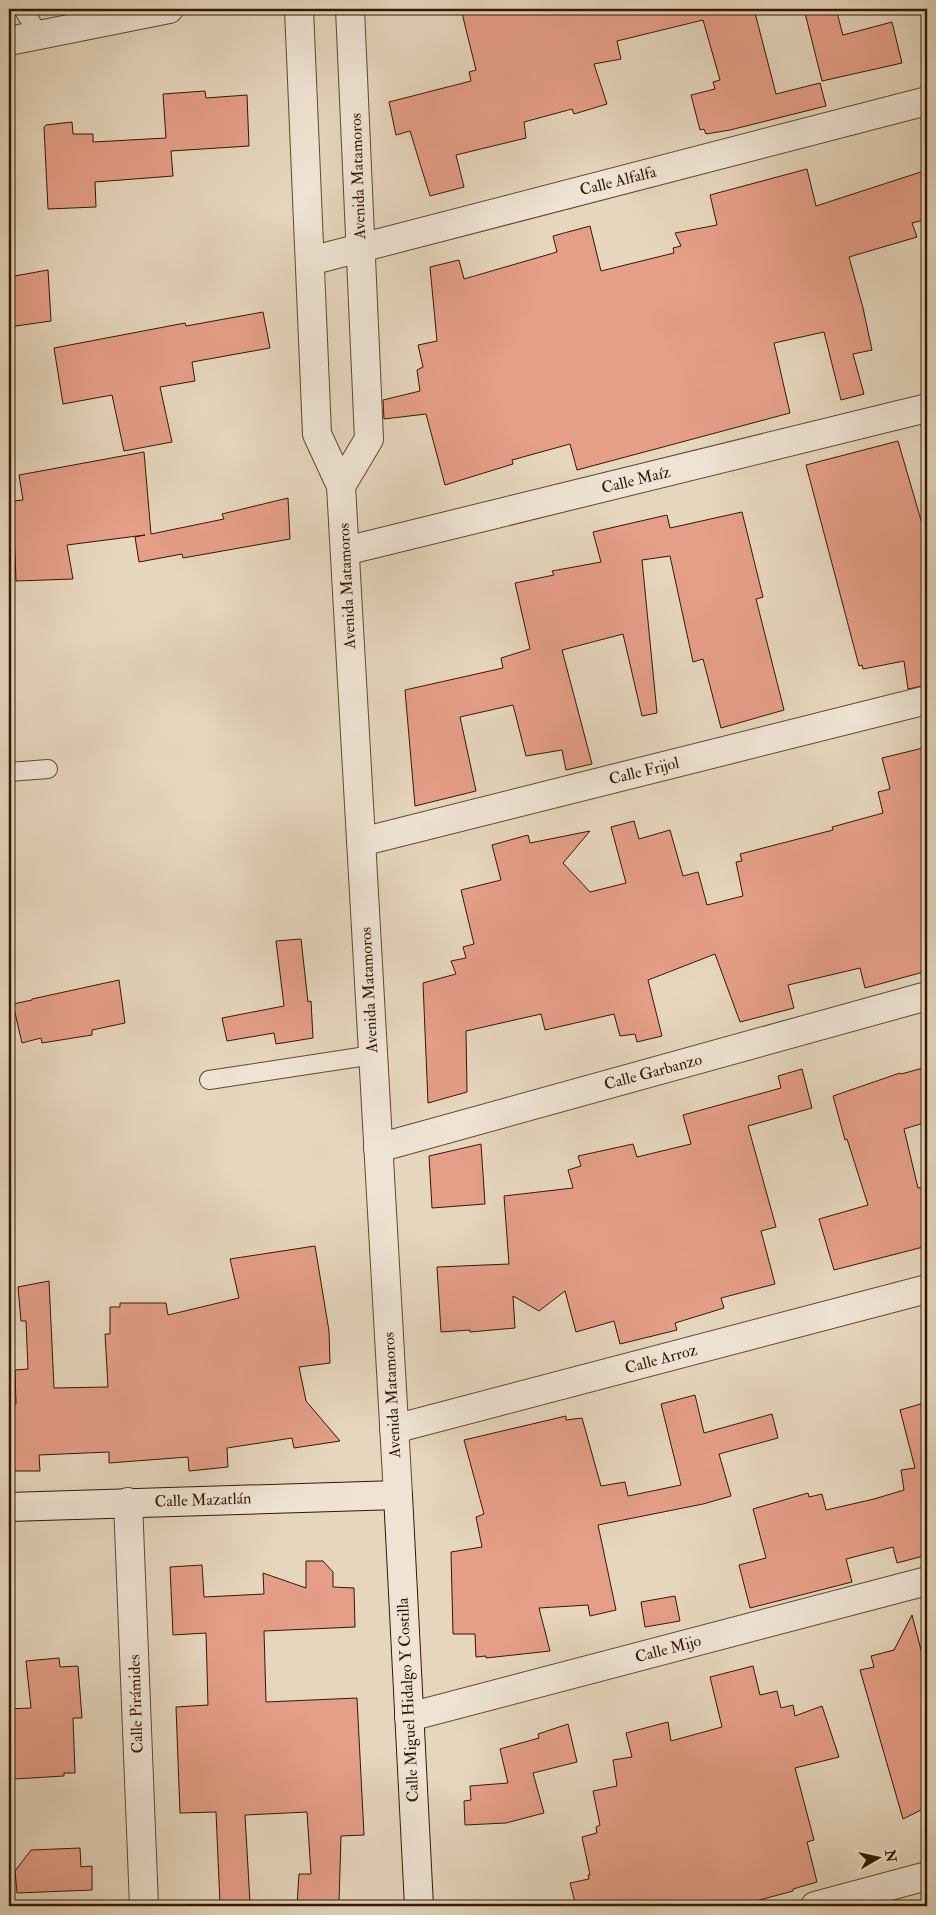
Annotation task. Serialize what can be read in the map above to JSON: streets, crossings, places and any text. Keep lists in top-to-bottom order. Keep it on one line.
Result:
{"streets":{"street":["Avenida Matamoros","Calle Alfalfa","Calle Maíz","Calle Frijol","Calle Garbanzo","Calle Arroz","Calle Mazatlán","Calle Mijo","Calle Miguel Hidalgo Y Costilla","Calle Pirámides"]},"crossings":[["Avenida Matamoros","Calle Alfalfa"],["Avenida Matamoros","Calle Maíz"],["Avenida Matamoros","Calle Frijol"],["Avenida Matamoros","Calle Garbanzo"],["Avenida Matamoros","Calle Arroz"],["Avenida Matamoros","Calle Mazatlán"],["Avenida Matamoros","Calle Miguel Hidalgo Y Costilla"],["Calle Mazatlán","Calle Miguel Hidalgo Y Costilla"],["Calle Mazatlán","Calle Pirámides"],["Calle Mijo","Calle Miguel Hidalgo Y Costilla"]],"north":"right"}
